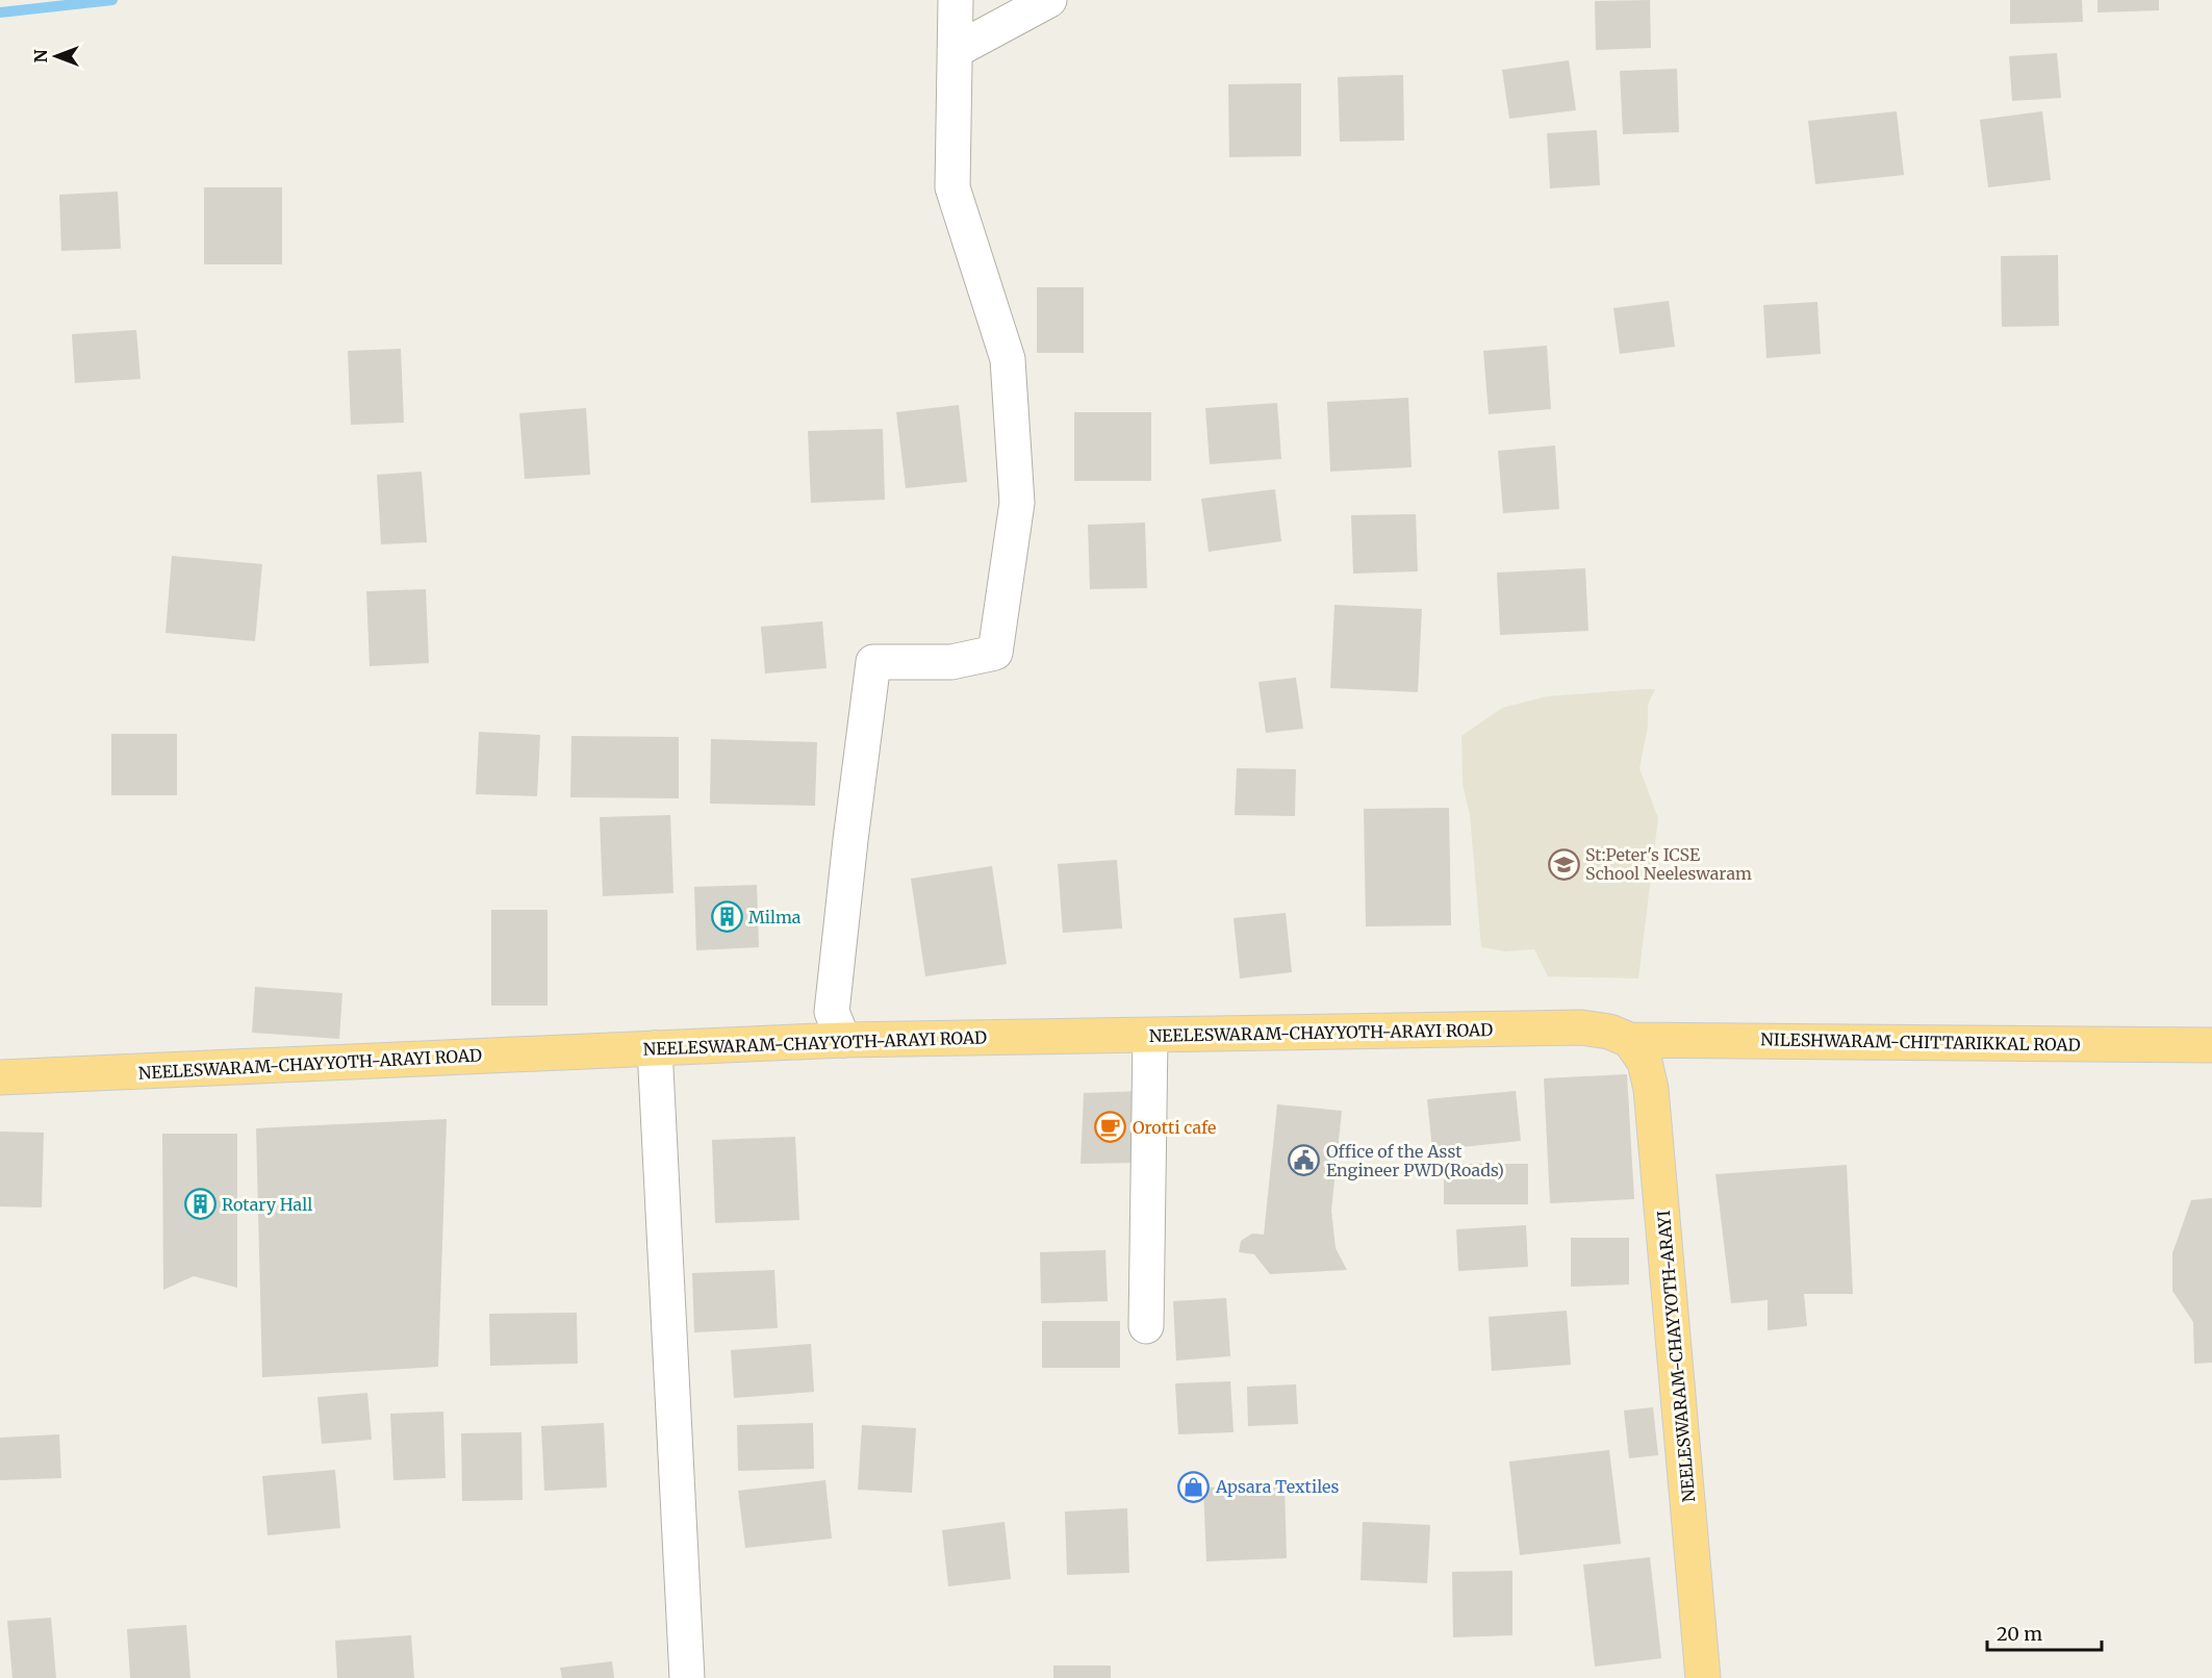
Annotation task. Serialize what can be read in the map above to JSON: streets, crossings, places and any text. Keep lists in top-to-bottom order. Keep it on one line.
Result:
{"streets":{"main road":["NEELESWARAM-CHAYYOTH-ARAYI ROAD","NILESHWARAM-CHITTARIKKAL ROAD","NEELESWARAM-CHAYYOTH-ARAYI"]},"crossings":[["NEELESWARAM-CHAYYOTH-ARAYI ROAD","NILESHWARAM-CHITTARIKKAL ROAD"],["NEELESWARAM-CHAYYOTH-ARAYI ROAD","NEELESWARAM-CHAYYOTH-ARAYI"],["NILESHWARAM-CHITTARIKKAL ROAD","NEELESWARAM-CHAYYOTH-ARAYI"]],"places":{"school or university":["St:Peter's ICSE School Neeleswaram"],"building":["Milma","Rotary Hall"],"cafe":["Orotti cafe"],"public building":["Office of the Asst Engineer PWD(Roads)"],"shop":["Apsara Textiles"]},"scale_bar":"20 m","north":"left"}
